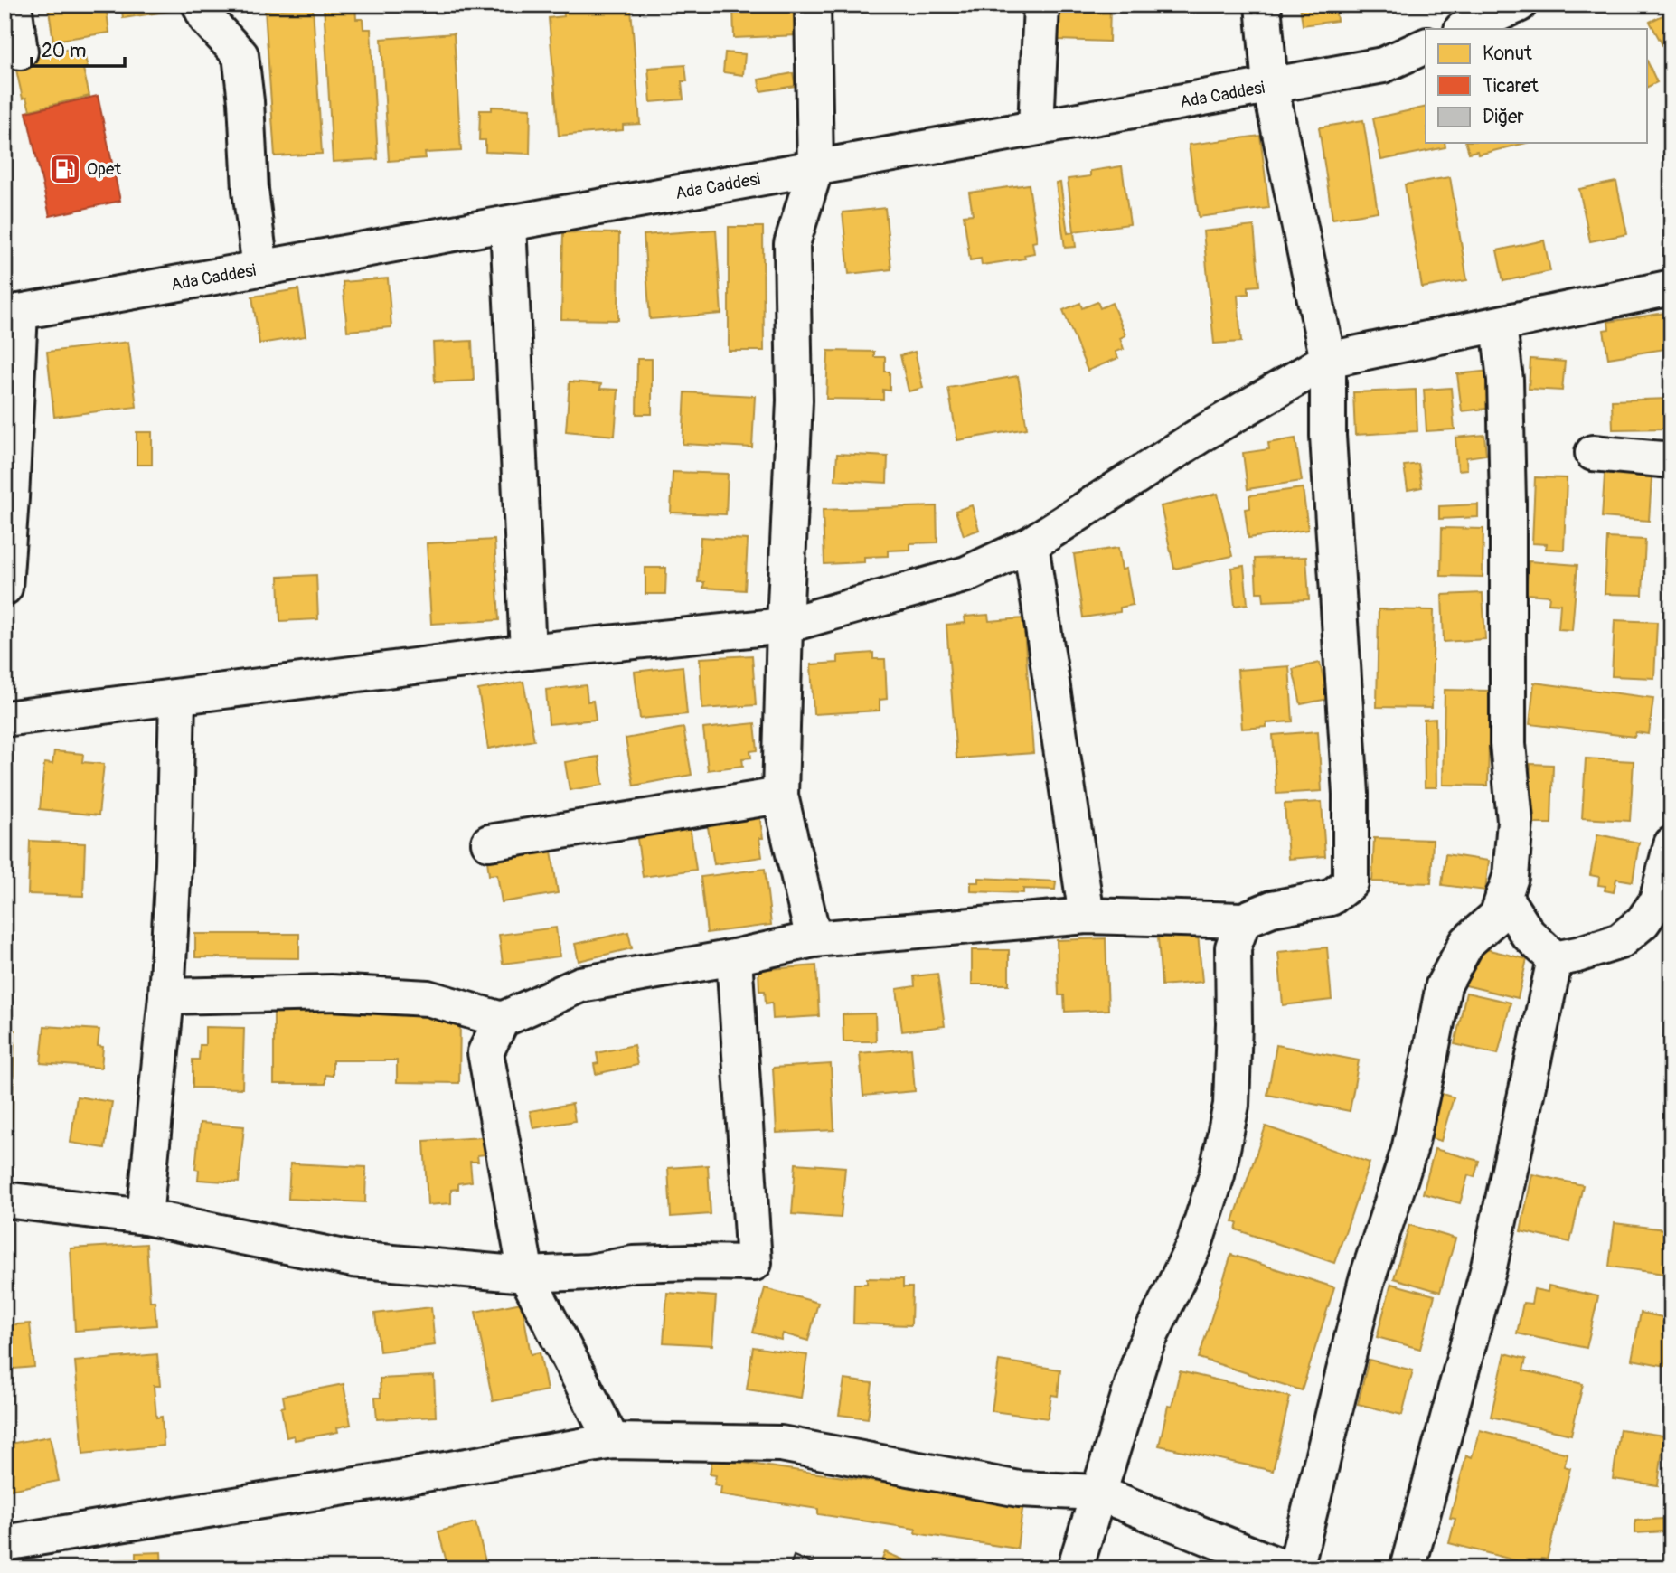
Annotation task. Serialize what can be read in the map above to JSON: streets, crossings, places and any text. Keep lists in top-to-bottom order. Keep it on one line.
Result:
{"streets":{"street":["Ada Caddesi"]},"places":{"fuel station":["Opet"]},"legend":["Konut","Ticaret","Diğer"],"scale_bar":"20 m"}
